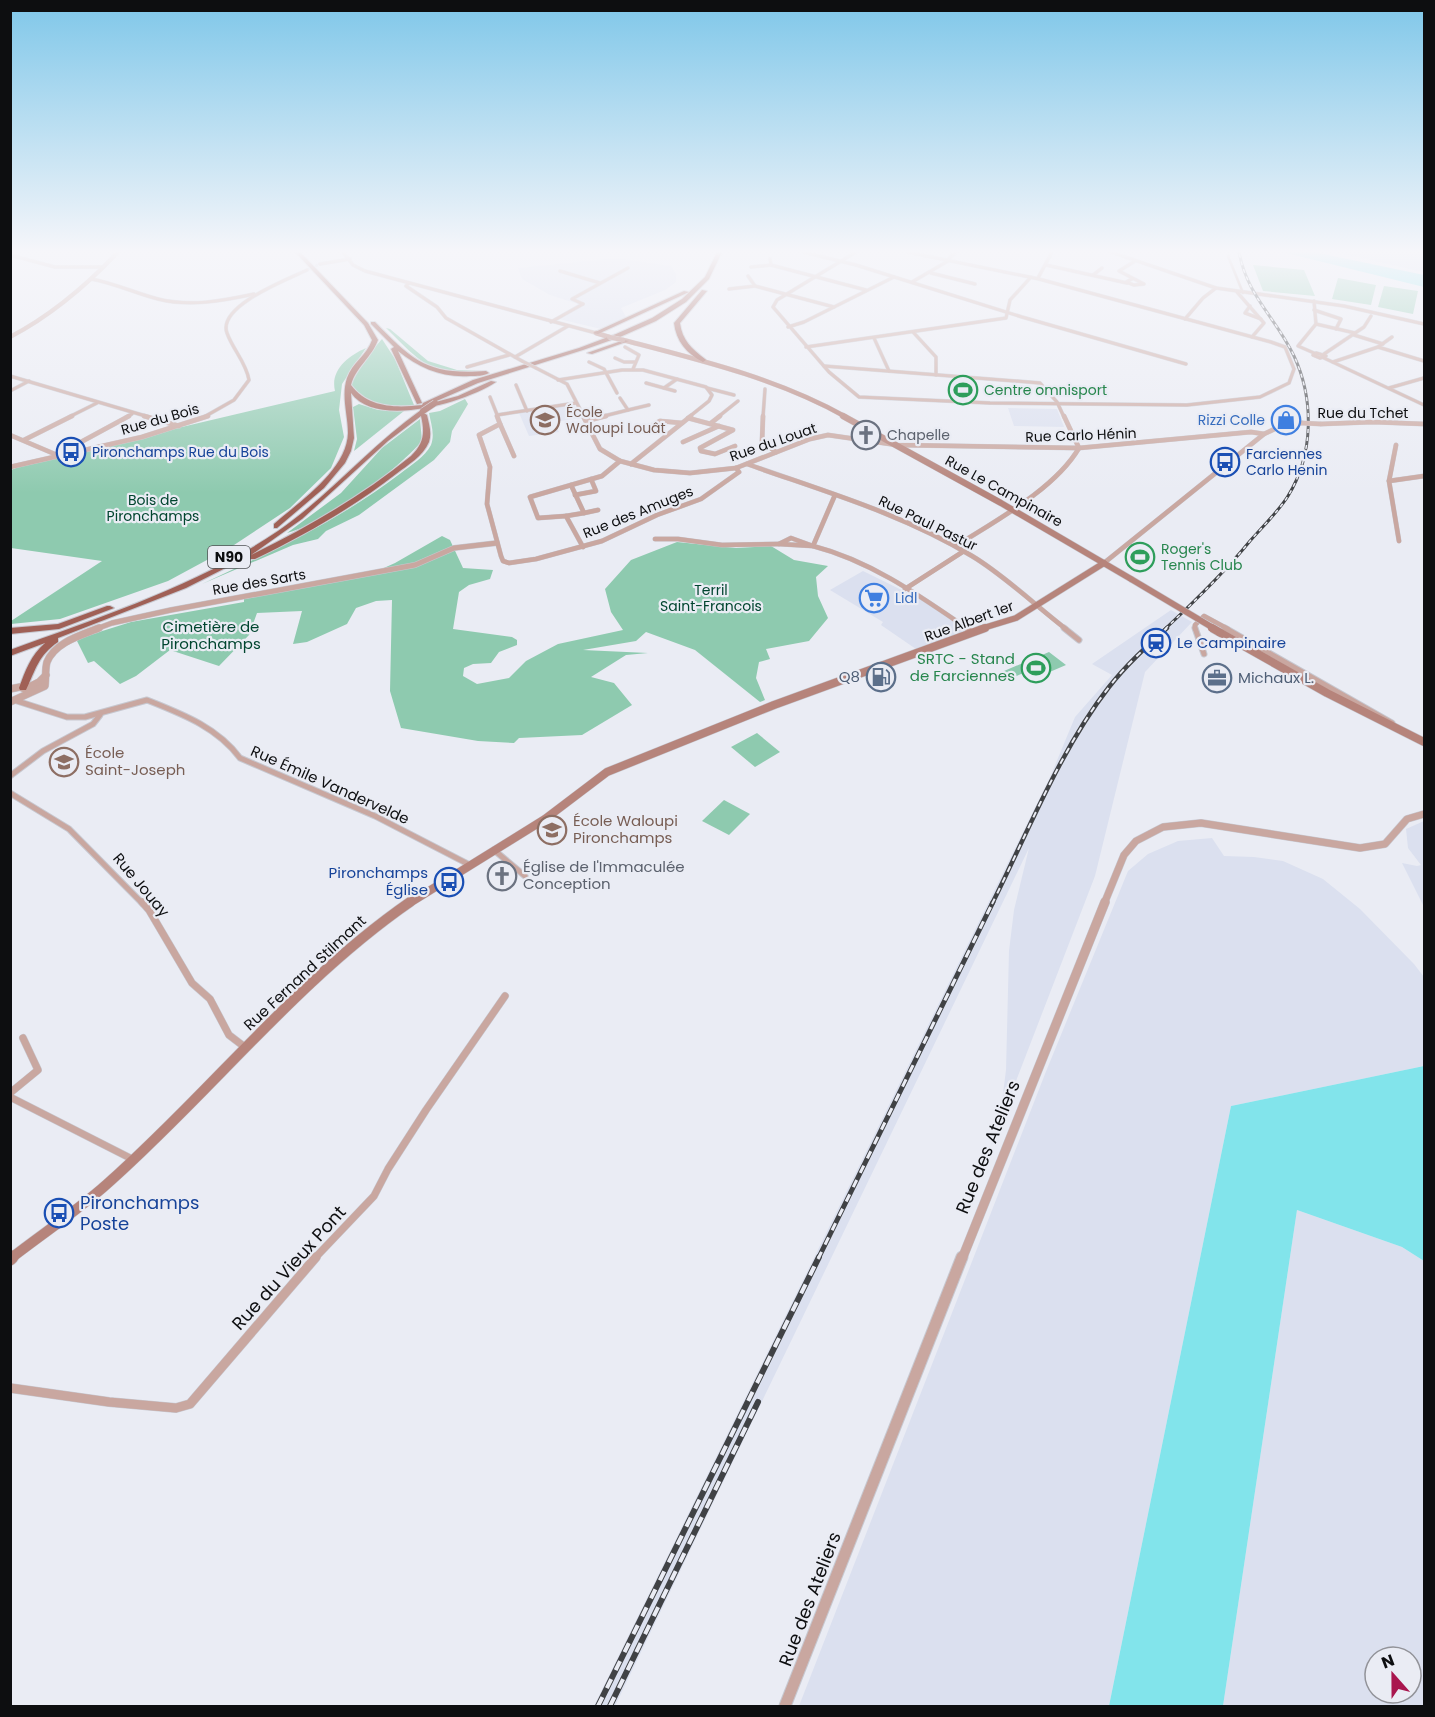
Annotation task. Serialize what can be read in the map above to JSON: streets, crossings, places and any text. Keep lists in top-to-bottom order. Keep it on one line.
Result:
{"streets":{"highway":["N90"],"main road":["Rue Le Campinaire","Rue Albert 1er","Rue Fernand Stilmant"],"street":["Rue du Tchet","Rue du Bois","Rue Carlo Hénin","Rue du Louat","Rue des Amuges","Rue Paul Pastur","Rue des Sarts","Rue Émile Vandervelde","Rue Jouay","Rue des Ateliers","Rue du Vieux Pont"]},"crossings":[["Rue du Tchet","Rue Albert 1er"],["Rue Carlo Hénin","Rue du Louat"],["Rue Carlo Hénin","Rue Le Campinaire"],["Rue Carlo Hénin","Rue Albert 1er"],["Rue du Louat","Rue Le Campinaire"],["Rue du Louat","Rue des Amuges"],["Rue du Louat","Rue Paul Pastur"],["Rue du Louat","N90"],["Rue Le Campinaire","Rue Albert 1er"],["Rue des Amuges","Rue des Sarts"],["Rue Paul Pastur","Rue Albert 1er"],["Rue Albert 1er","Rue Fernand Stilmant"],["Rue Émile Vandervelde","Rue Fernand Stilmant"],["Rue Jouay","Rue Fernand Stilmant"]],"parks":["Bois de Pironchamps","Terril Saint-Francois","Cimetière de Pironchamps"],"places":{"sports":["Centre omnisport","Roger's Tennis Club","SRTC - Stand de Farciennes"],"school or university":["École Waloupi Louât","École Saint-Joseph","École Waloupi Pironchamps"],"shop":["Rizzi Colle"],"church":["Chapelle","Église de l'Immaculée Conception"],"bus stop":["Pironchamps Rue du Bois","Farciennes Carlo Henin","Pironchamps Église","Pironchamps Poste"],"supermarket":["Lidl"],"station":["Le Campinaire"],"fuel station":["Q8"],"office":["Michaux L."]},"north":"top"}
